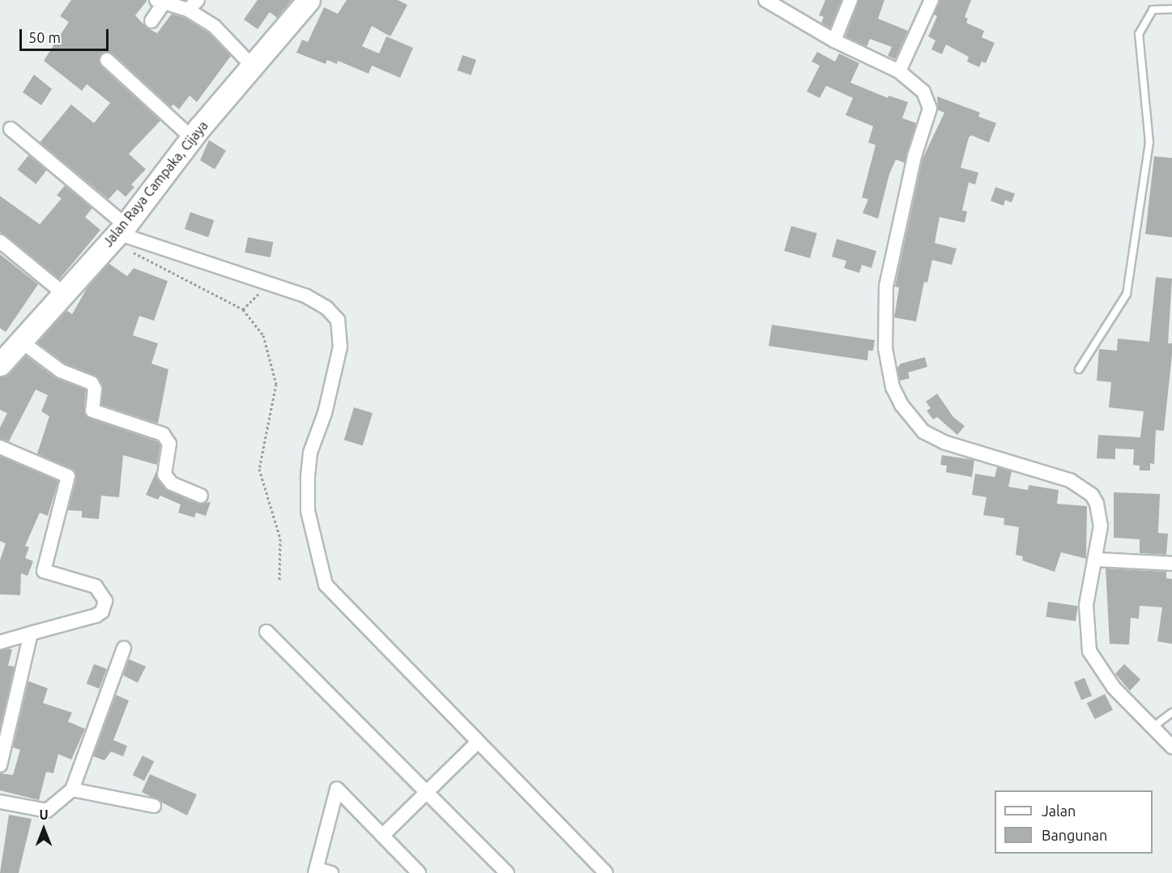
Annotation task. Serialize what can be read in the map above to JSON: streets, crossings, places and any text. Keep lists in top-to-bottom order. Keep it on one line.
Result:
{"streets":{"main road":["Jalan Raya Campaka, Cijaya"]},"legend":["Jalan","Bangunan"],"scale_bar":"50 m","north":"top"}
